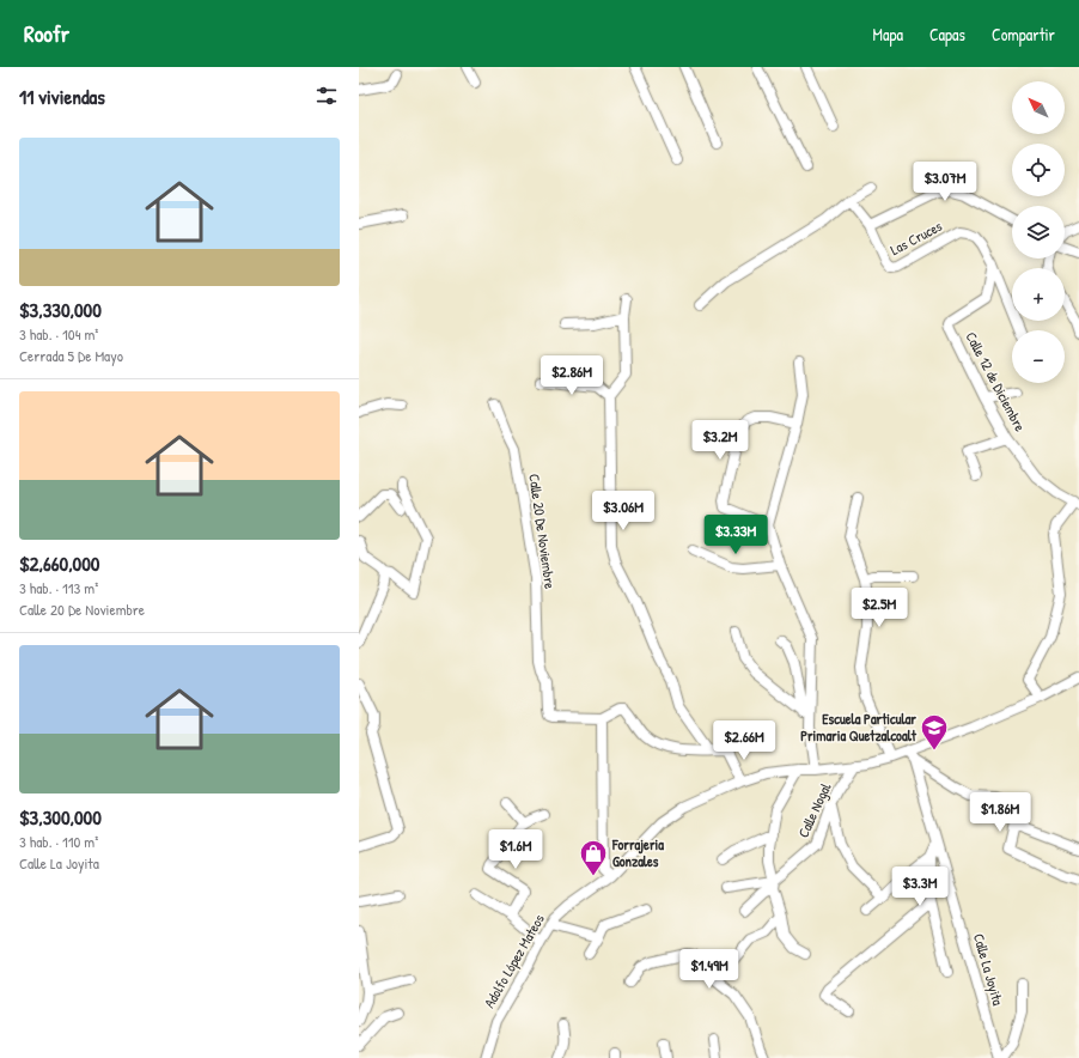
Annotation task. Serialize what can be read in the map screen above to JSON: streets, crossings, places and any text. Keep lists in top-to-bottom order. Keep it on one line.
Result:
{"streets":{"street":["Las Cruces","Calle 12 de Diciembre","Calle 20 De Noviembre","Calle Nogal","Adolfo López Mateos","Calle La Joyita"]},"crossings":[["Las Cruces","Calle 12 de Diciembre"],["Calle 20 De Noviembre","Adolfo López Mateos"],["Calle Nogal","Adolfo López Mateos"],["Adolfo López Mateos","Calle La Joyita"]],"places":{"school or university":["Escuela Particular Primaria Quetzalcoalt"],"shop":["Forrajeria Gonzales"]},"north":"top left","page":{"header":"Roofr","nav":["Mapa","Capas","Compartir"],"heading":"11 viviendas","map_buttons":["+","−"],"list":[{"name":"$3,330,000","note":"3 hab. · 104 m² · Cerrada 5 De Mayo"},{"name":"$2,660,000","note":"3 hab. · 113 m² · Calle 20 De Noviembre"},{"name":"$3,300,000","note":"3 hab. · 110 m² · Calle La Joyita"}],"price":["$3.07M","$2.86M","$3.2M","$3.06M","$3.33M","$2.5M","$2.66M","$1.86M","$1.6M","$3.3M","$1.49M"]}}
